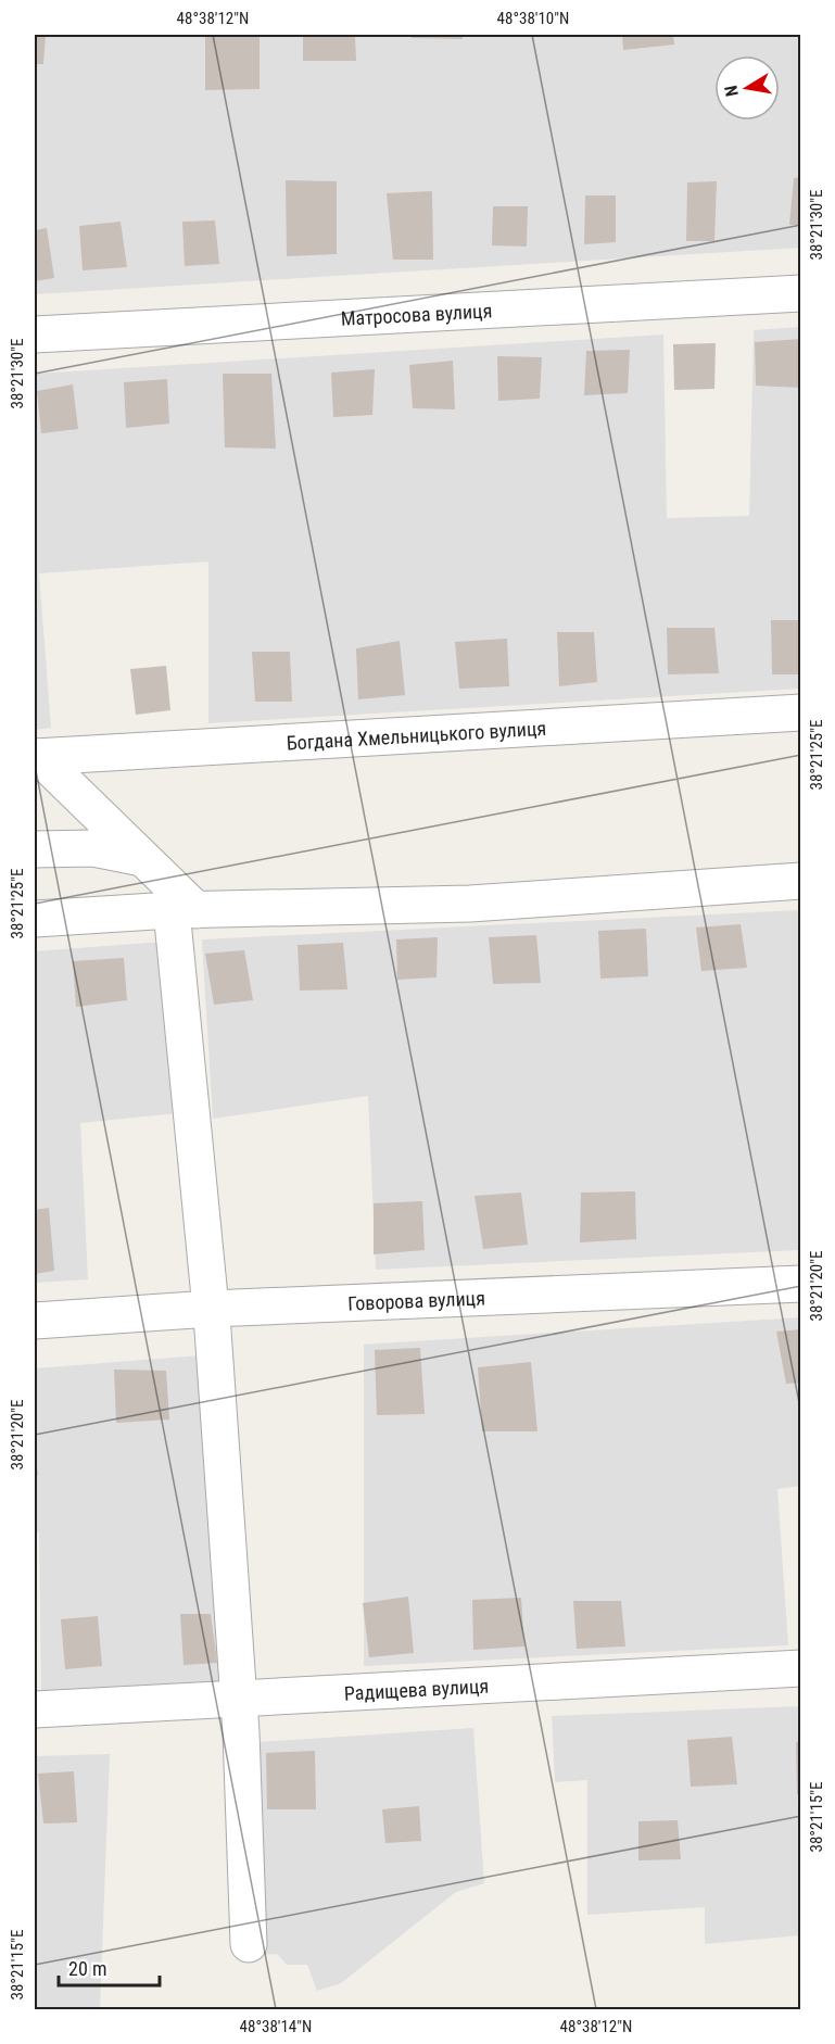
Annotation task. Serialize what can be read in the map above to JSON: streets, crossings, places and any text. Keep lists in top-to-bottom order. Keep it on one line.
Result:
{"streets":{"street":["Матросова вулиця","Богдана Хмельницького вулиця","Говорова вулиця","Радищева вулиця"]},"scale_bar":"20 m","north":"left","coordinates":["48°38'12\"N","48°38'10\"N","38°21'30\"E","38°21'25\"E","38°21'20\"E","38°21'15\"E","48°38'14\"N"]}
